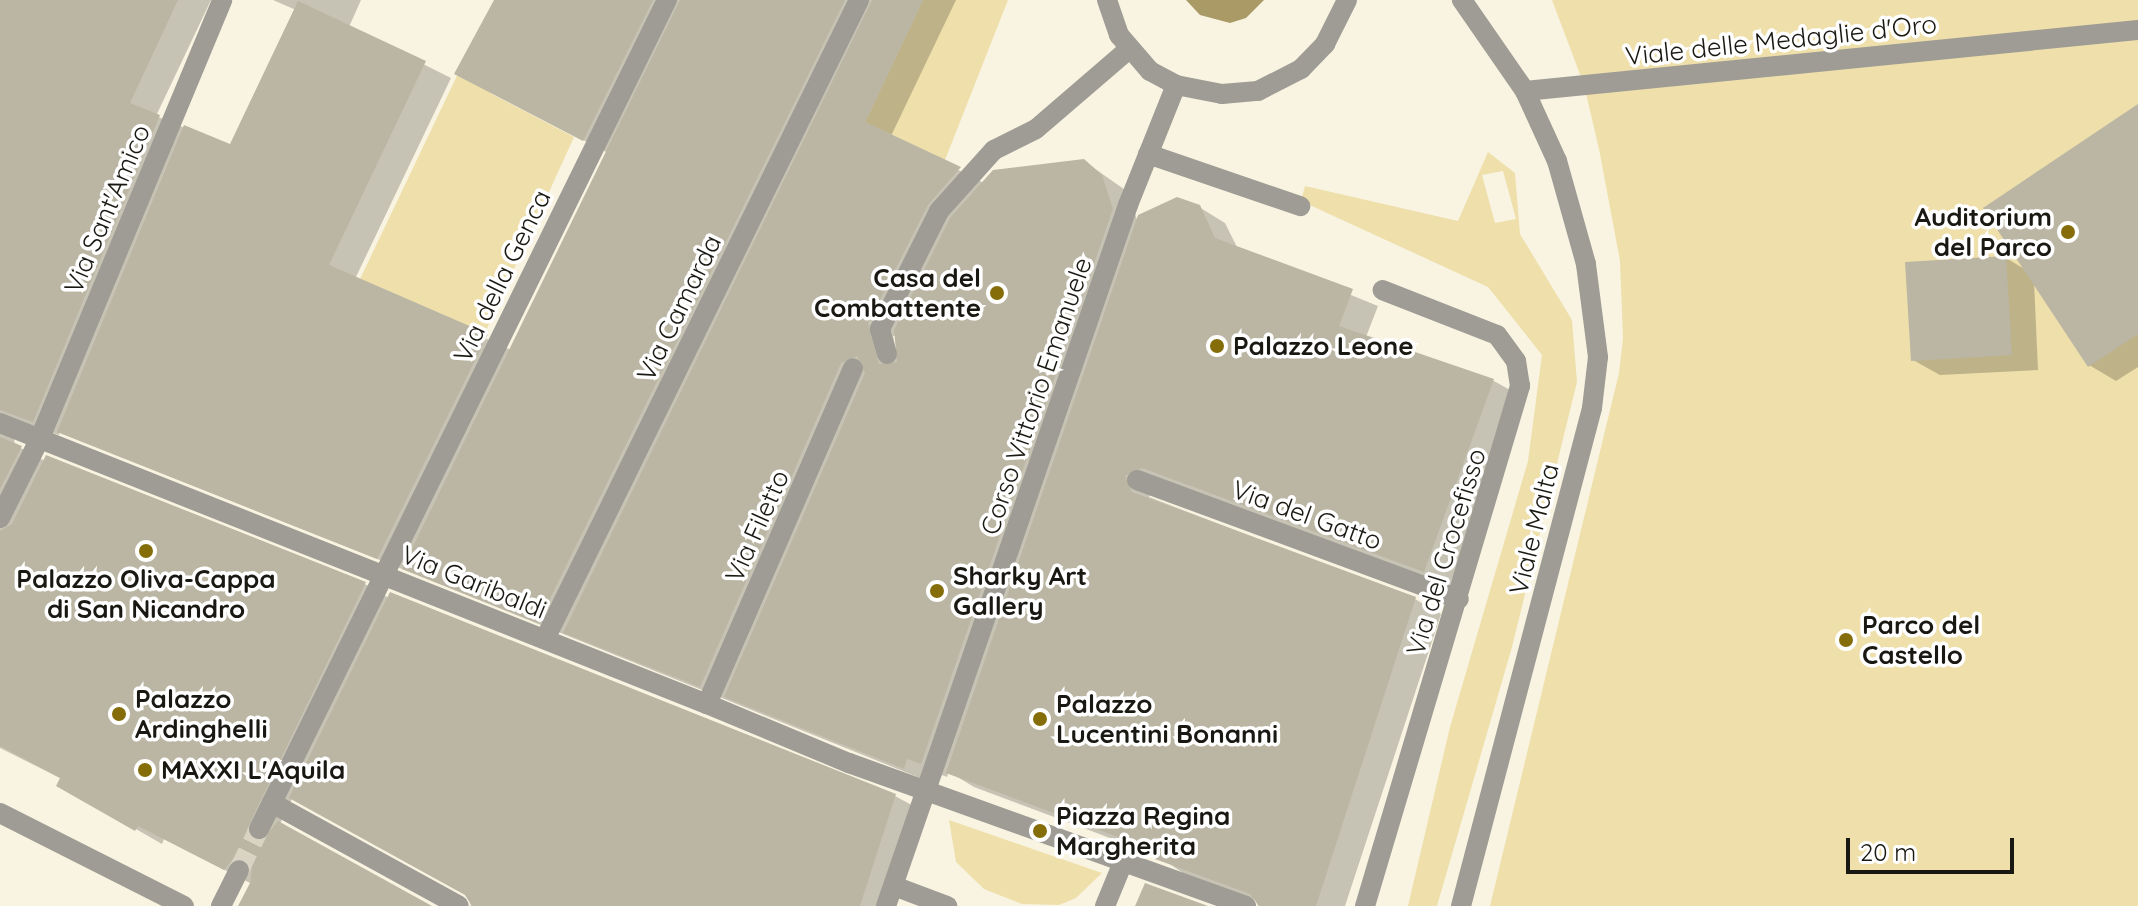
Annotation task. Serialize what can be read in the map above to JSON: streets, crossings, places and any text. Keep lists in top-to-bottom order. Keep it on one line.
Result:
{"streets":{"street":["Viale delle Medaglie d'Oro","Via Sant'Amico","Via della Genca","Via Camarda","Corso Vittorio Emanuele","Via del Gatto","Via Filetto","Viale Malta","Via del Crocefisso","Via Garibaldi"]},"crossings":[["Viale delle Medaglie d'Oro","Viale Malta"],["Via Sant'Amico","Via Garibaldi"],["Via della Genca","Via Garibaldi"],["Via Camarda","Via Garibaldi"],["Corso Vittorio Emanuele","Via Garibaldi"],["Via del Gatto","Via del Crocefisso"],["Via Filetto","Via Garibaldi"]],"places":["Auditorium del Parco","Casa del Combattente","Palazzo Leone","Palazzo Oliva-Cappa di San Nicandro","Sharky Art Gallery","Parco del Castello","Palazzo Ardinghelli","Palazzo Lucentini Bonanni","MAXXI L'Aquila","Piazza Regina Margherita"],"scale_bar":"20 m"}
